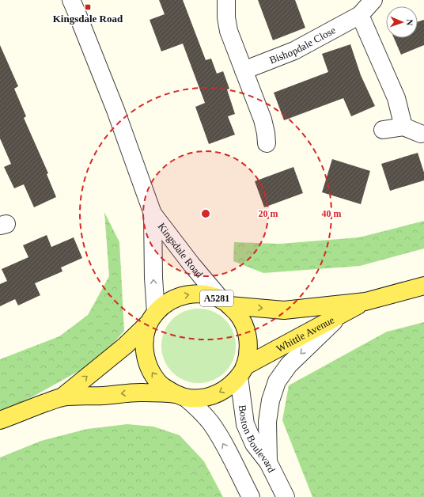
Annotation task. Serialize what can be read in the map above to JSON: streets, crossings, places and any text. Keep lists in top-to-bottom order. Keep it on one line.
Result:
{"streets":{"main road":["A5281","Whittle Avenue"],"street":["Bishopdale Close","Kingsdale Road","Boston Boulevard"]},"crossings":[["Kingsdale Road","A5281"],["Kingsdale Road","Whittle Avenue"],["Kingsdale Road","Boston Boulevard"],["A5281","Whittle Avenue"],["A5281","Boston Boulevard"],["Whittle Avenue","Boston Boulevard"]],"one_way":["Whittle Avenue"],"places":{"transit":["Kingsdale Road"]},"north":"right","rings":["20 m","40 m"]}
